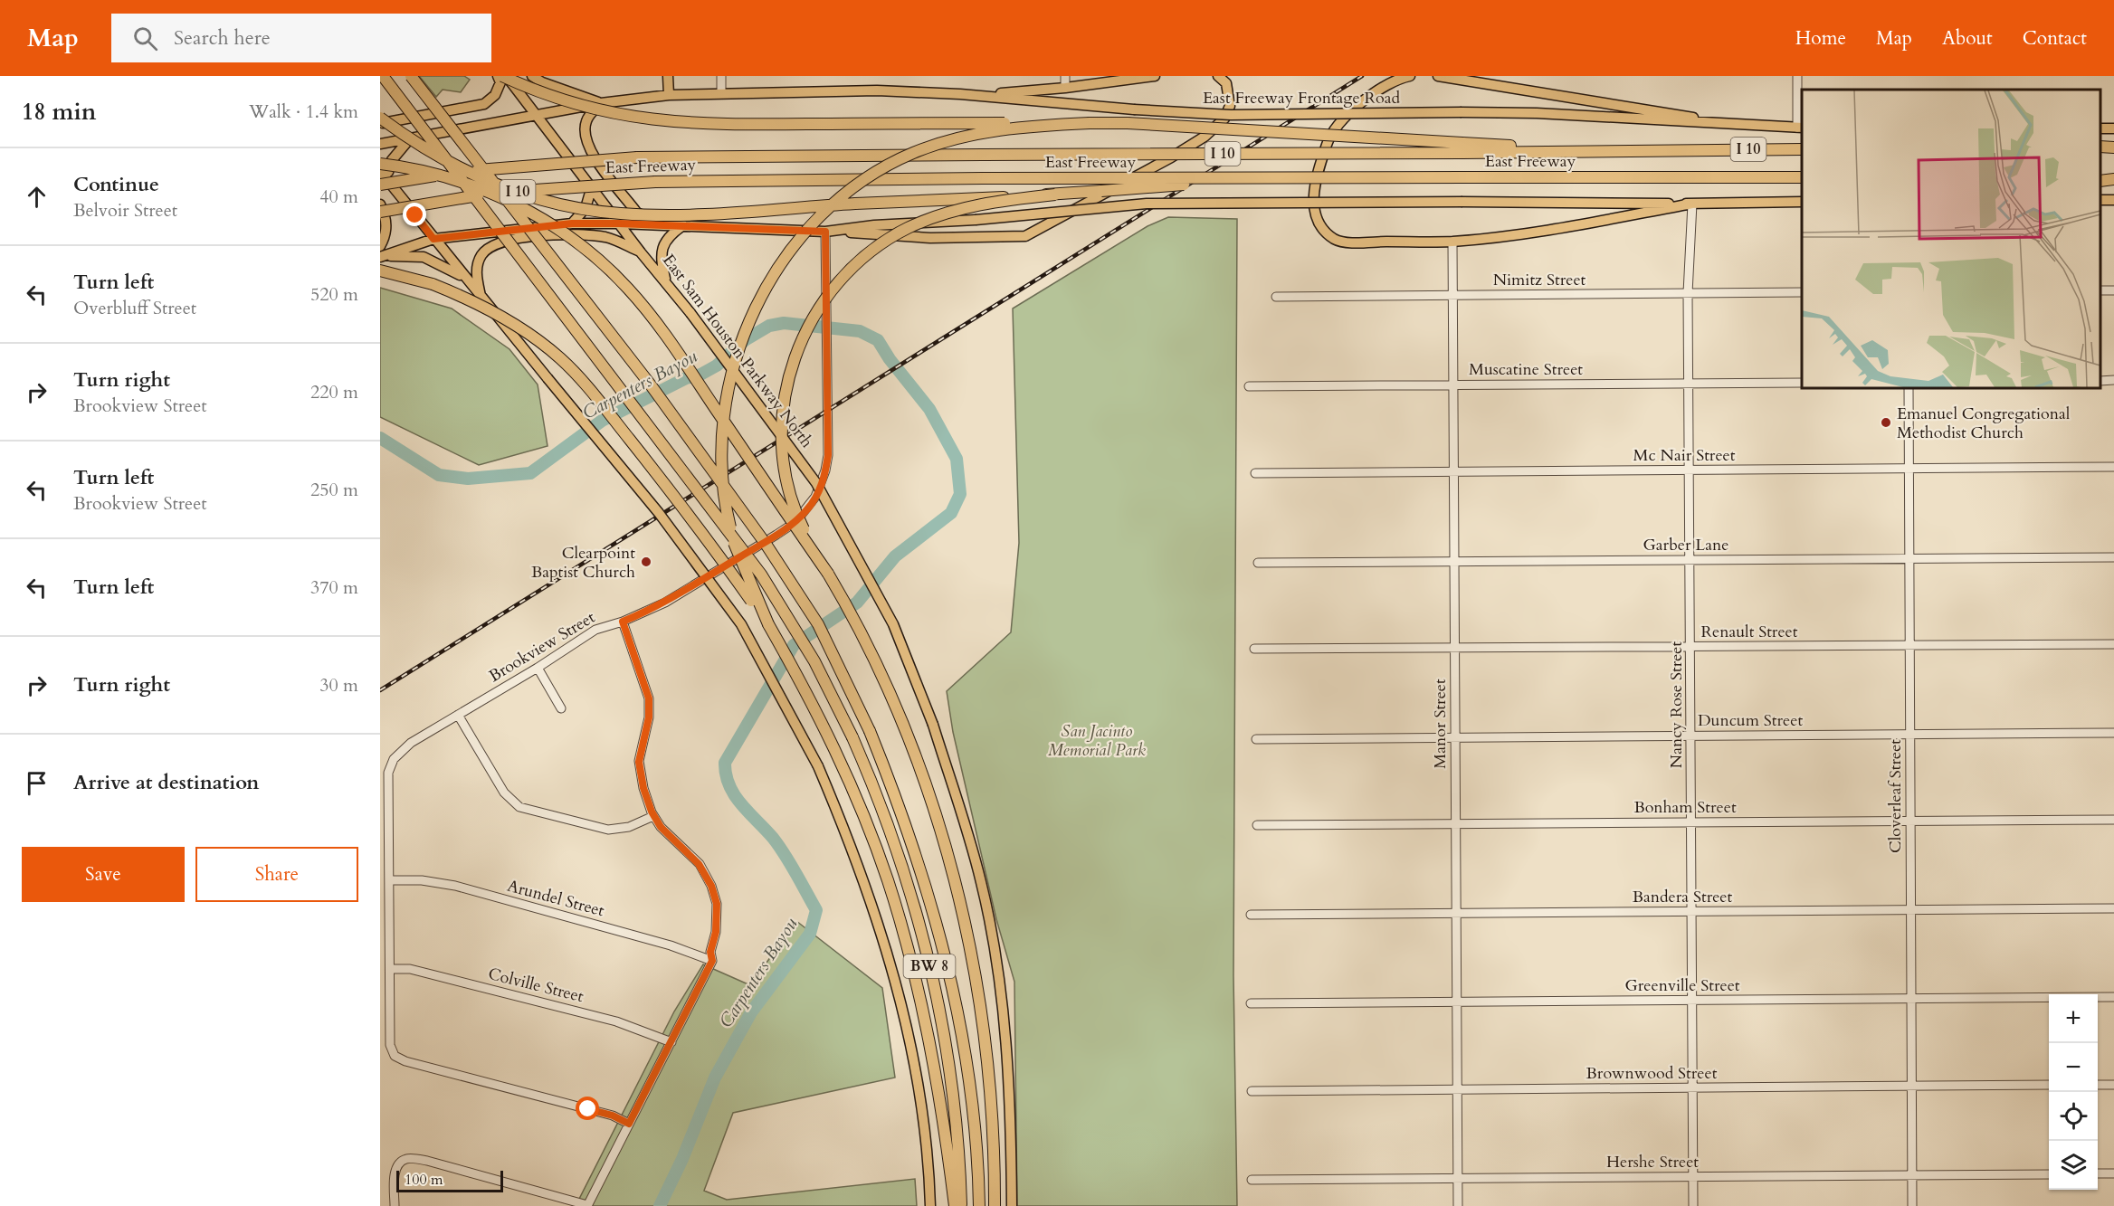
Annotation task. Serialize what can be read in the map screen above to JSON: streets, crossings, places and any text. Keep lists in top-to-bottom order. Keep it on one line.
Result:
{"streets":{"highway":["I 10","East Freeway","BW 8"],"main road":["East Freeway Frontage Road","East Sam Houston Parkway North"],"street":["Nimitz Street","Muscatine Street","Mc Nair Street","Garber Lane","Renault Street","Brookview Street","Nancy Rose Street","Duncum Street","Manor Street","Cloverleaf Street","Bonham Street","Bandera Street","Arundel Street","Colville Street","Greenville Street","Brownwood Street","Hershe Street"]},"crossings":[["East Freeway Frontage Road","East Sam Houston Parkway North"],["East Freeway","BW 8"],["Nimitz Street","Nancy Rose Street"],["Nimitz Street","Manor Street"],["Muscatine Street","Nancy Rose Street"],["Muscatine Street","Manor Street"],["Mc Nair Street","Nancy Rose Street"],["Mc Nair Street","Manor Street"],["Mc Nair Street","Cloverleaf Street"],["Garber Lane","Nancy Rose Street"],["Garber Lane","Manor Street"],["Garber Lane","Cloverleaf Street"],["Renault Street","Nancy Rose Street"],["Renault Street","Manor Street"],["Renault Street","Cloverleaf Street"],["Brookview Street","Arundel Street"],["Brookview Street","Colville Street"],["Nancy Rose Street","Duncum Street"],["Nancy Rose Street","Bonham Street"],["Nancy Rose Street","Bandera Street"],["Nancy Rose Street","Greenville Street"],["Nancy Rose Street","Brownwood Street"],["Nancy Rose Street","Hershe Street"],["Duncum Street","Manor Street"],["Duncum Street","Cloverleaf Street"],["Manor Street","Bonham Street"],["Manor Street","Bandera Street"],["Manor Street","Greenville Street"],["Manor Street","Brownwood Street"],["Manor Street","Hershe Street"],["Cloverleaf Street","Bonham Street"],["Cloverleaf Street","Bandera Street"],["Cloverleaf Street","Greenville Street"],["Cloverleaf Street","Brownwood Street"],["Cloverleaf Street","Hershe Street"]],"water":["Carpenters Bayou"],"parks":["San Jacinto Memorial Park"],"places":["Emanuel Congregational Methodist Church","Clearpoint Baptist Church"],"scale_bar":"100 m","page":{"header":"Map","search":"Search here","nav":["Home","Map","About","Contact"],"heading":["18 min","Walk · 1.4 km"],"list":[["Continue","Belvoir Street","40 m"],["Turn left","Overbluff Street","520 m"],["Turn right","Brookview Street","220 m"],["Turn left","Brookview Street","250 m"],["Turn left","370 m"],["Turn right","30 m"],"Arrive at destination"],"buttons":["Save","Share"],"map_buttons":["+","−"],"scale":"100 m"}}
